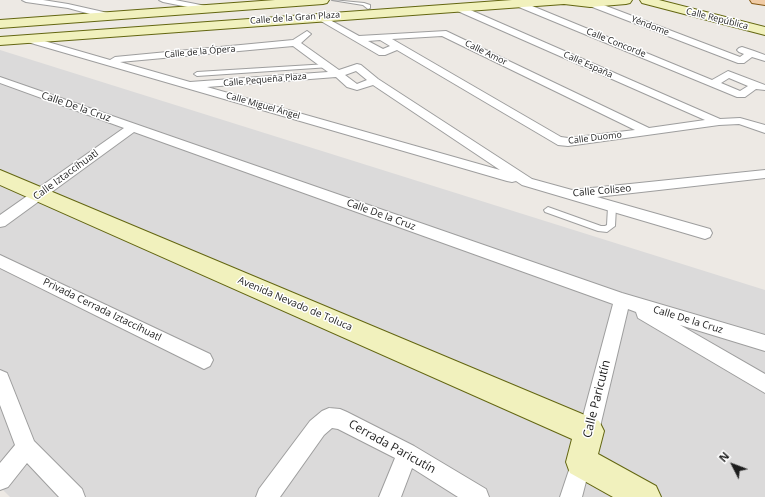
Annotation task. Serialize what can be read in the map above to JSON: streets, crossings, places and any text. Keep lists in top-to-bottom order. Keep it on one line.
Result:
{"streets":{"street":["Calle de la Gran Plaza","Calle República","Yéndome","Calle Concorde","Calle de la Ópera","Calle Amor","Calle España","Calle Pequeña Plaza","Calle Miguel Ángel","Calle De la Cruz","Calle Duomo","Calle Iztaccíhuatl","Calle Coliseo","Avenida Nevado de Toluca","Privada Cerrada Iztaccíhuatl","Calle Paricutín","Cerrada Paricutín"]},"crossings":[["Calle de la Gran Plaza","Yéndome"],["Calle de la Gran Plaza","Calle Concorde"],["Calle de la Gran Plaza","Calle España"],["Calle de la Gran Plaza","Calle Miguel Ángel"],["Calle de la Ópera","Calle Miguel Ángel"],["Calle Amor","Calle Duomo"],["Calle España","Calle Duomo"],["Calle Pequeña Plaza","Calle Miguel Ángel"],["Calle Pequeña Plaza","Calle Coliseo"],["Calle Miguel Ángel","Calle Coliseo"],["Calle De la Cruz","Calle Iztaccíhuatl"],["Calle De la Cruz","Calle Paricutín"],["Calle Iztaccíhuatl","Avenida Nevado de Toluca"],["Avenida Nevado de Toluca","Calle Paricutín"]],"north":"top left"}
